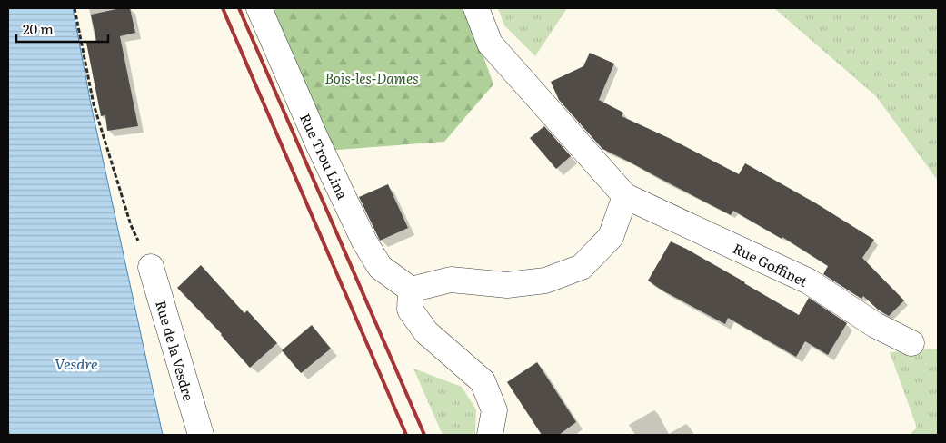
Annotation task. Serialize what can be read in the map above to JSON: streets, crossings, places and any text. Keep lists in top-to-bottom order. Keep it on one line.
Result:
{"streets":{"street":["Rue Trou Lina","Rue Goffinet","Rue de la Vesdre"]},"water":["Vesdre"],"parks":["Bois-les-Dames"],"scale_bar":"20 m"}
